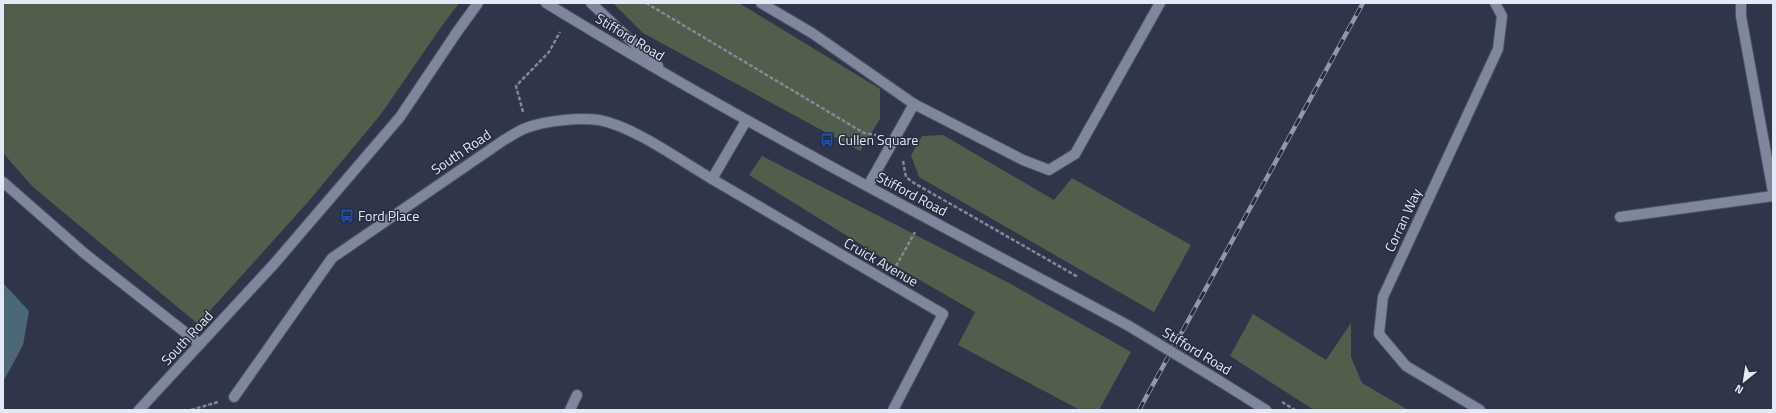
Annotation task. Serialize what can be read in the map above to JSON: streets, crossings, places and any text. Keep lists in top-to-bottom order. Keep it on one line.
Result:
{"streets":{"street":["Stifford Road","South Road","Corran Way","Cruick Avenue"]},"crossings":[["South Road","Cruick Avenue"]],"places":{"bus stop":["Cullen Square","Ford Place"]},"north":"bottom left"}
